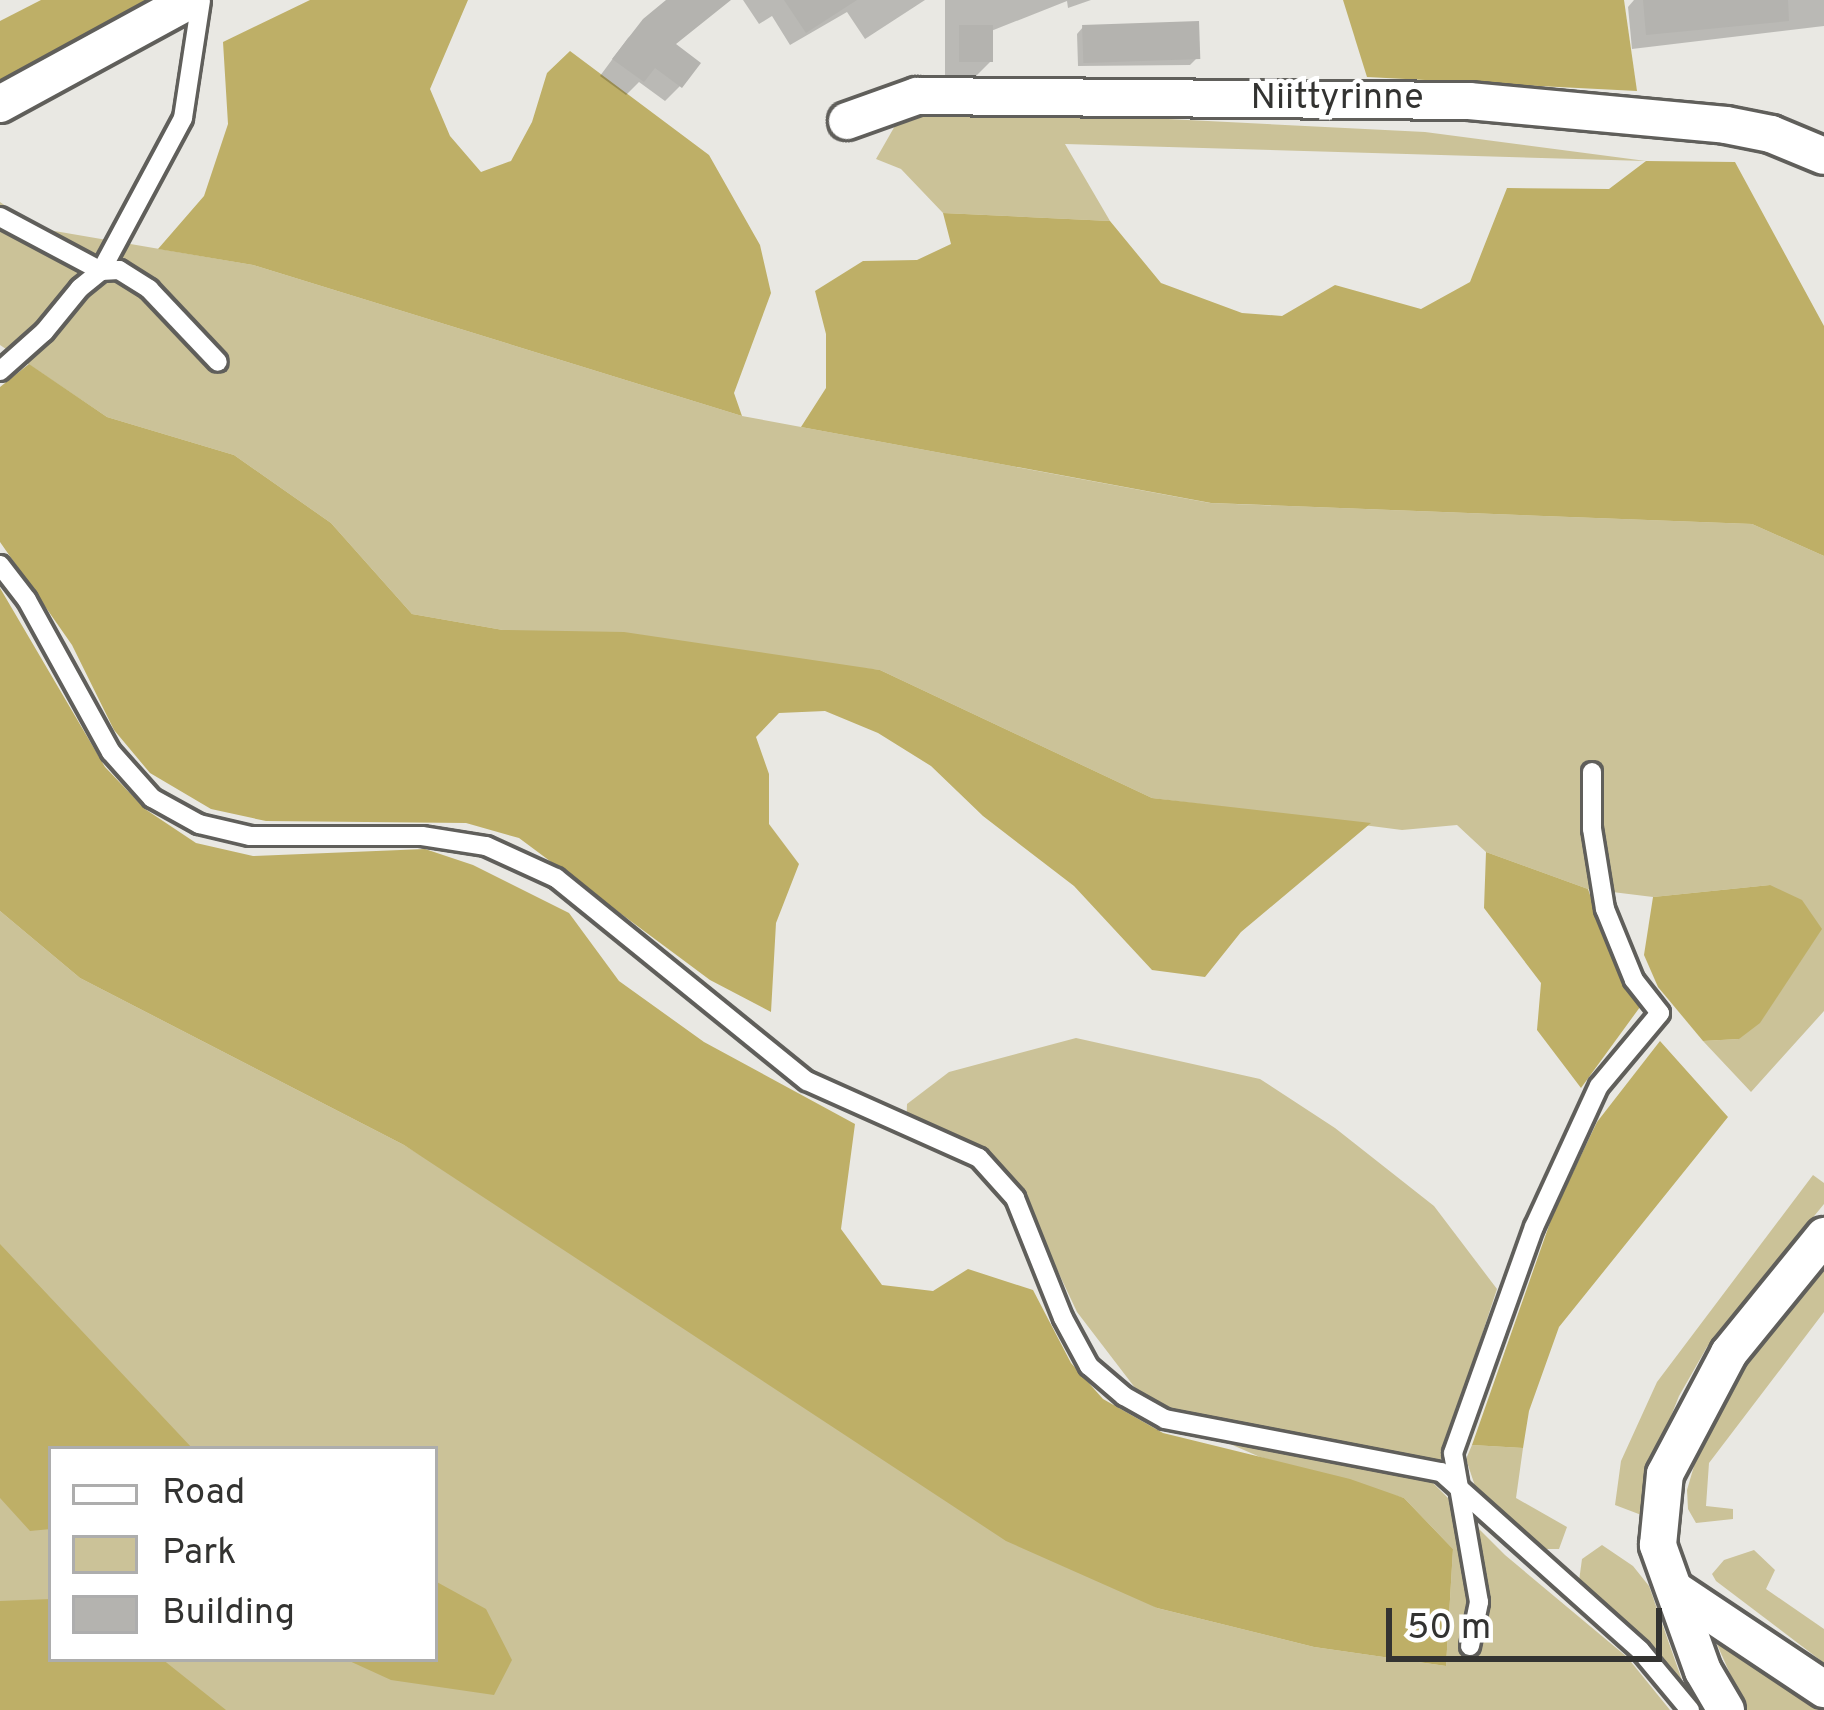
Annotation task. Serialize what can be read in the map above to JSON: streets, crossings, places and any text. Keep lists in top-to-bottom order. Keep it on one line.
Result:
{"streets":{"street":["Niittyrinne"]},"legend":["Road","Park","Building"],"scale_bar":"50 m"}
